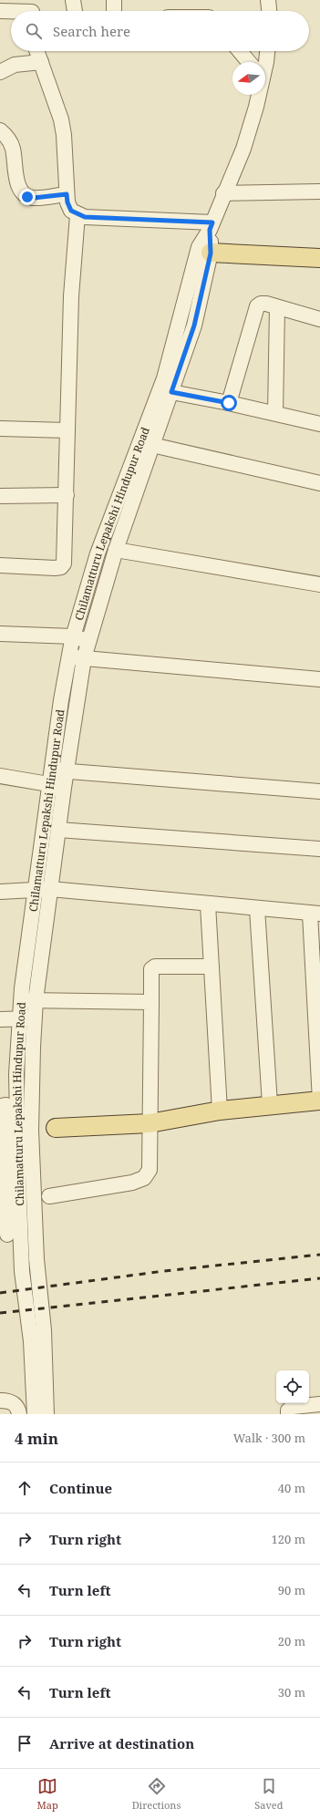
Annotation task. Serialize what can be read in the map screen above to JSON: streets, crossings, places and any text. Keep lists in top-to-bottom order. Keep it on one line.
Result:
{"streets":{"street":["Chilamatturu Lepakshi Hindupur Road"]},"north":"left","page":{"search":"Search here","heading":["4 min","Walk · 300 m"],"list":[["Continue","40 m"],["Turn right","120 m"],["Turn left","90 m"],["Turn right","20 m"],["Turn left","30 m"],"Arrive at destination"],"nav":["Map","Directions","Saved"]}}
